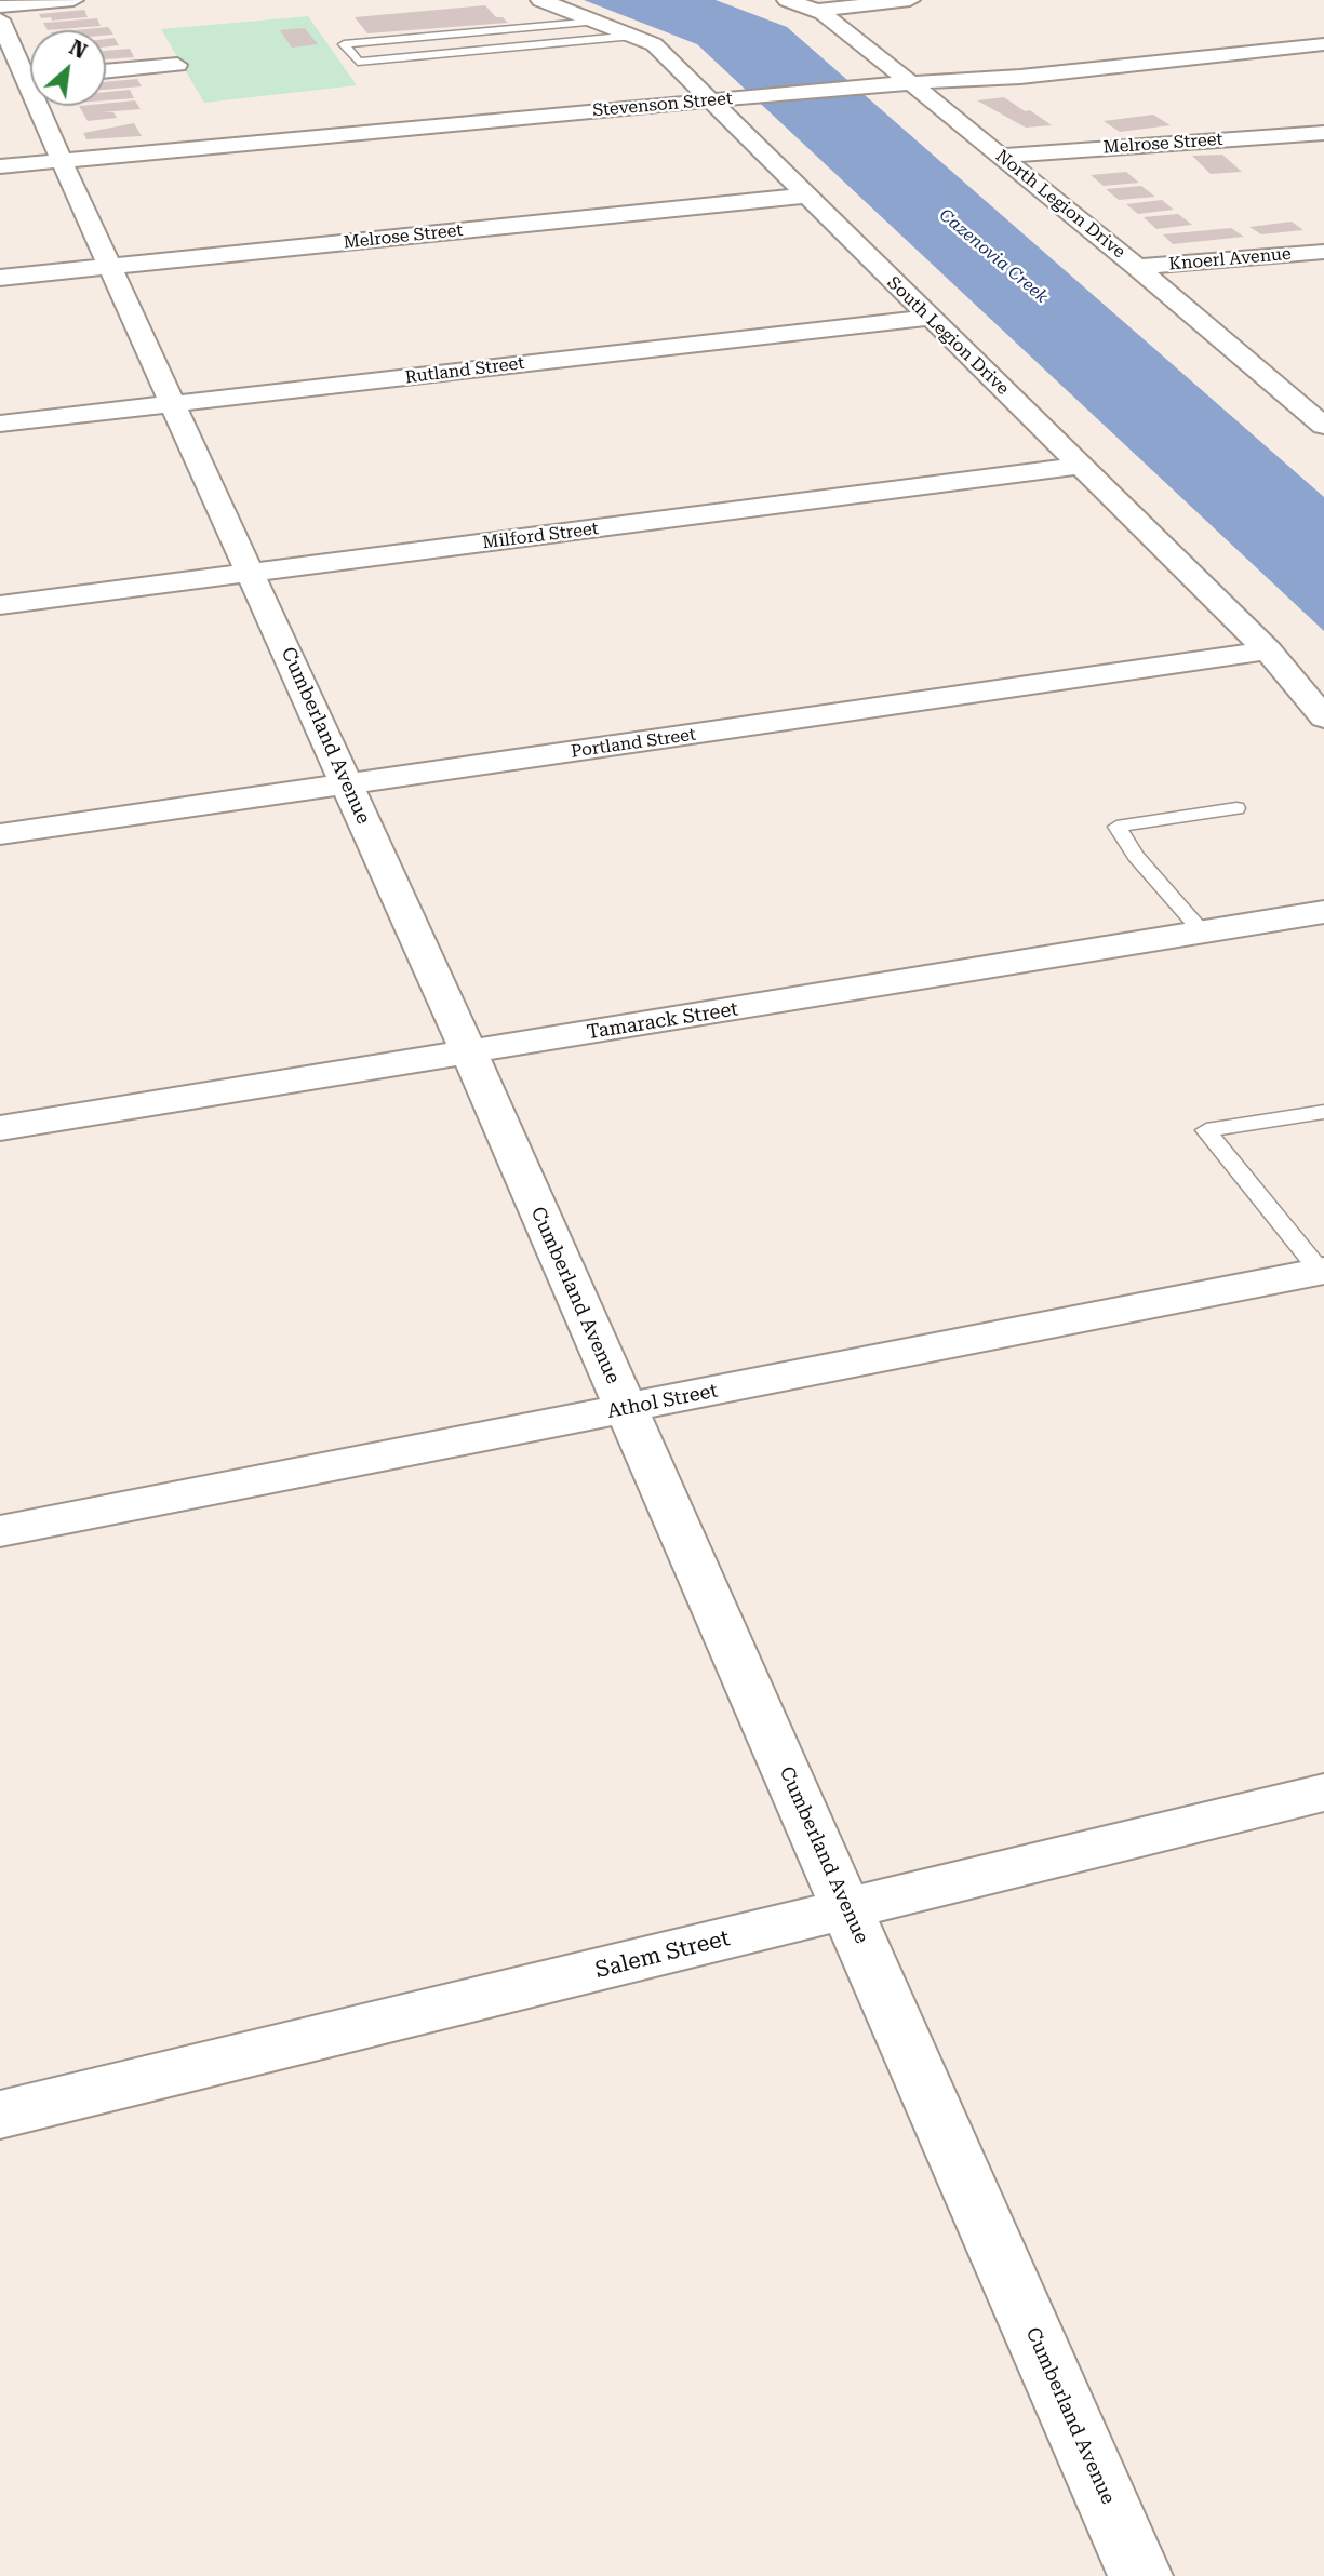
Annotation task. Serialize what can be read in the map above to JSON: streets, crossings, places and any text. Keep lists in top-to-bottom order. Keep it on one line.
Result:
{"streets":{"street":["Stevenson Street","Melrose Street","North Legion Drive","Knoerl Avenue","South Legion Drive","Rutland Street","Milford Street","Cumberland Avenue","Portland Street","Tamarack Street","Athol Street","Salem Street"]},"crossings":[["Stevenson Street","North Legion Drive"],["Stevenson Street","South Legion Drive"],["Stevenson Street","Cumberland Avenue"],["Melrose Street","North Legion Drive"],["Melrose Street","South Legion Drive"],["Melrose Street","Cumberland Avenue"],["North Legion Drive","Knoerl Avenue"],["South Legion Drive","Rutland Street"],["South Legion Drive","Milford Street"],["South Legion Drive","Portland Street"],["Rutland Street","Cumberland Avenue"],["Milford Street","Cumberland Avenue"],["Cumberland Avenue","Portland Street"],["Cumberland Avenue","Tamarack Street"],["Cumberland Avenue","Athol Street"],["Cumberland Avenue","Salem Street"]],"water":["Cazenovia Creek"],"north":"top right"}
